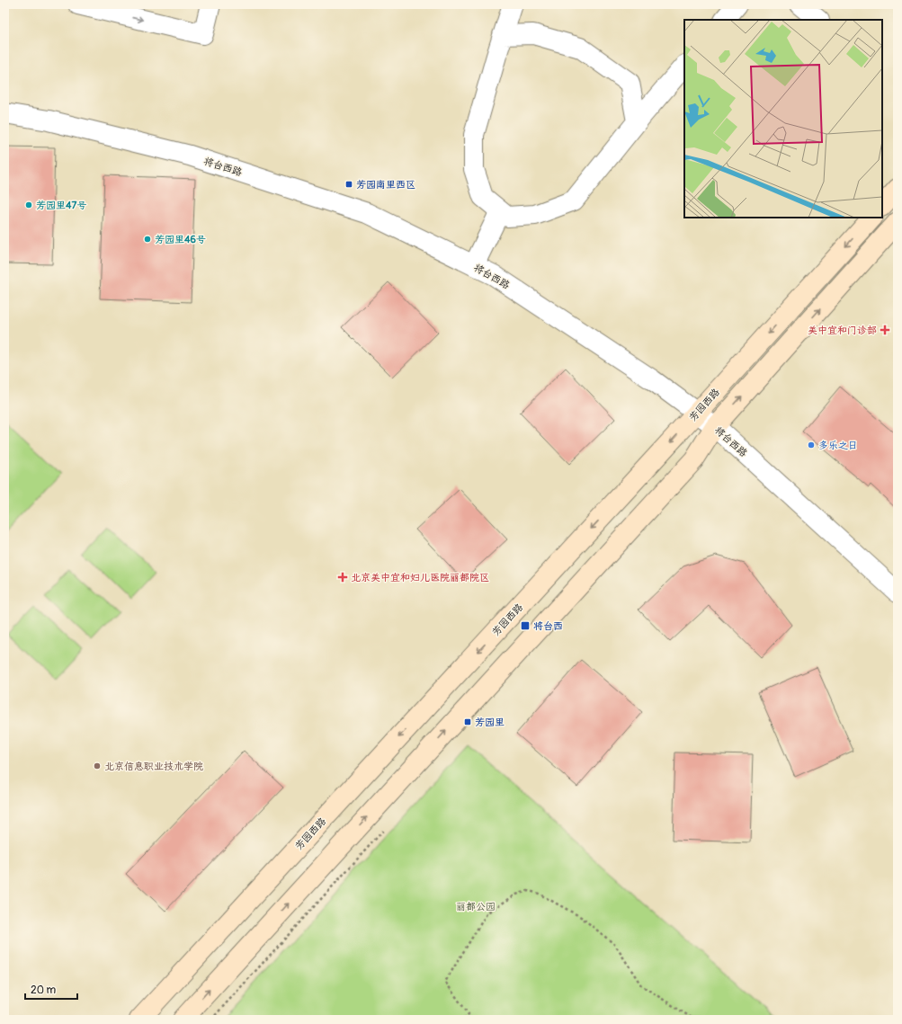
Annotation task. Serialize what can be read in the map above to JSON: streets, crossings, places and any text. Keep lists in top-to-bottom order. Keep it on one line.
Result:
{"streets":{"main road":["芳园西路"],"street":["将台西路"]},"crossings":[["将台西路","芳园西路"]],"parks":["丽都公园"],"places":{"transit":["芳园南里西区","将台西","芳园里"],"other":["芳园里47号","芳园里46号","多乐之日","北京信息职业技术学院"],"health":["美中宜和门诊部","北京美中宜和妇儿医院丽都院区"]},"scale_bar":"20 m"}
